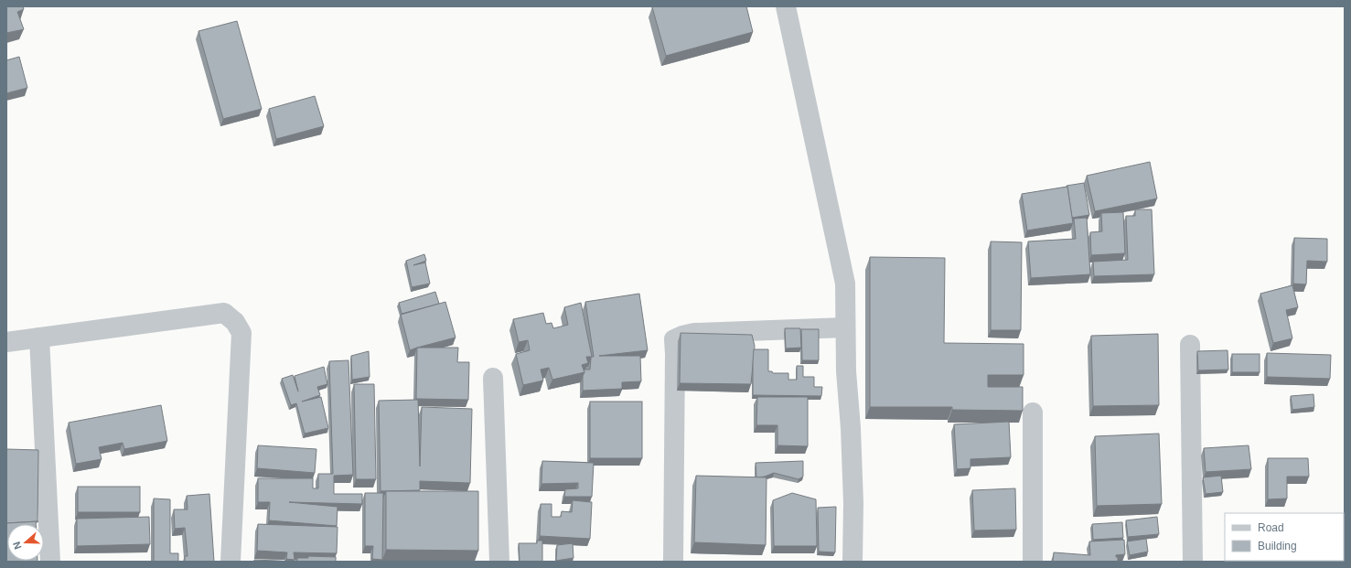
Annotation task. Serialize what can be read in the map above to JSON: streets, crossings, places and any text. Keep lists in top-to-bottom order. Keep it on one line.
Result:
{"legend":["Road","Building"],"north":"left"}
